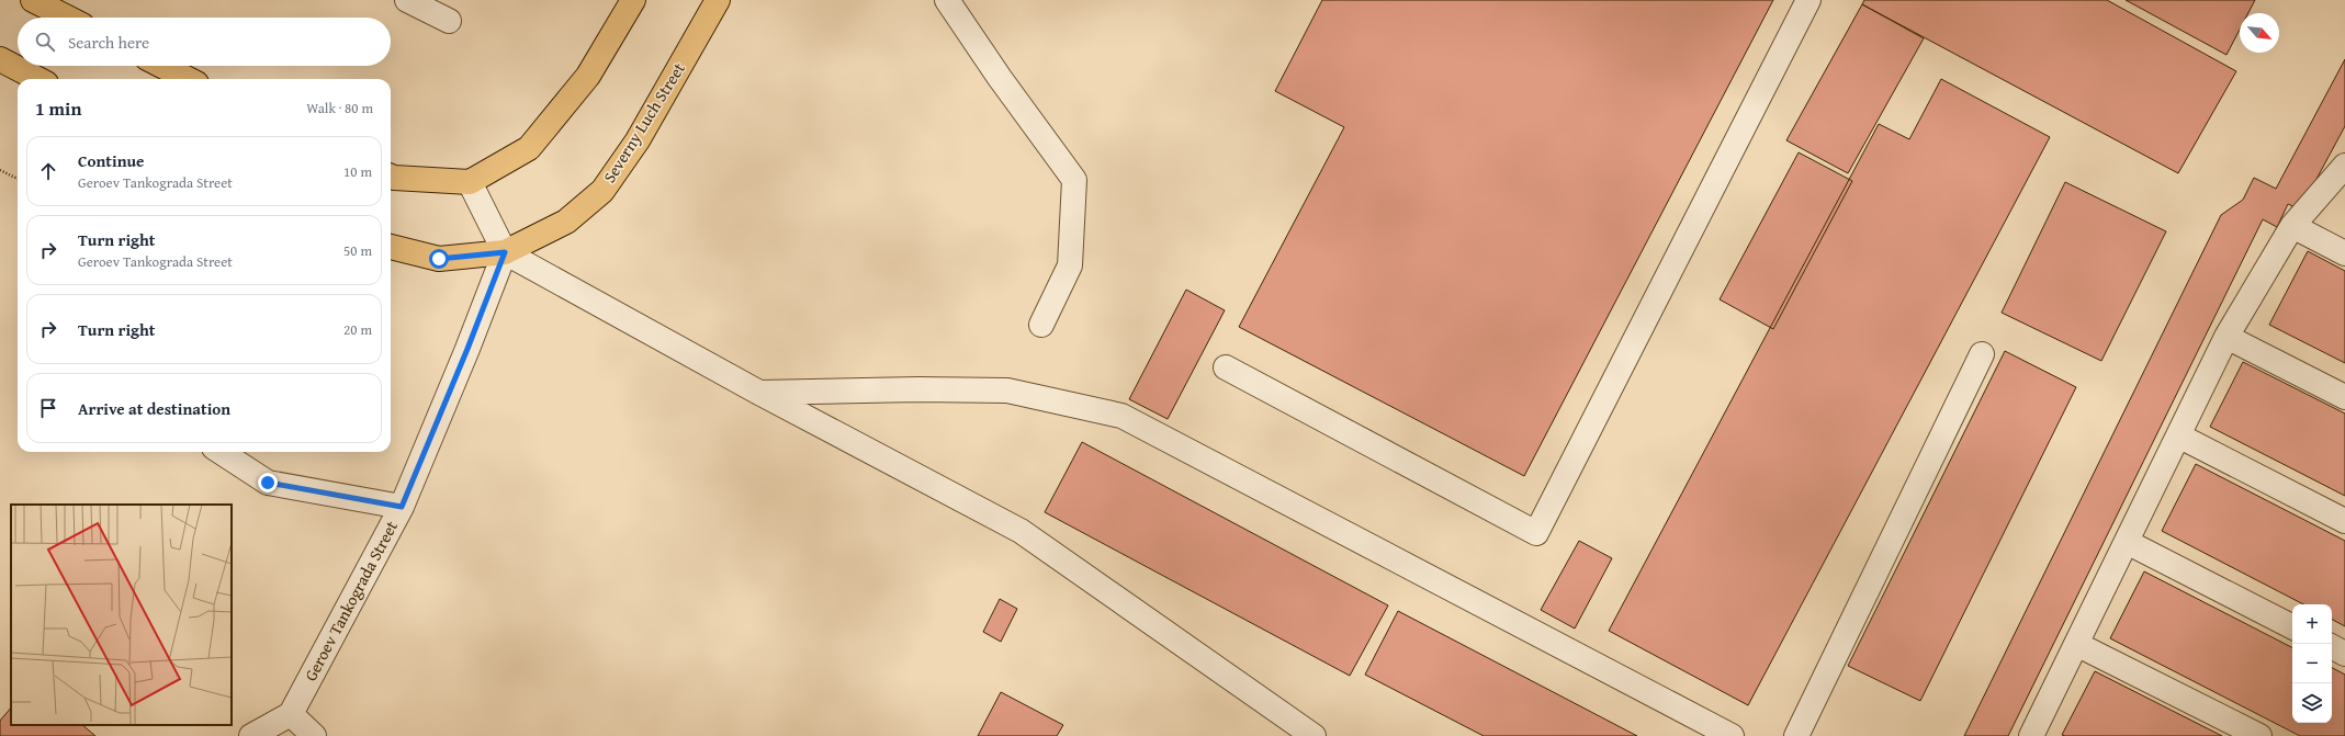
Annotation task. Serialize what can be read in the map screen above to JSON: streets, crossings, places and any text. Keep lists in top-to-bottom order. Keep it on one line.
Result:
{"streets":{"main road":["Severny Luch Street"],"street":["Geroev Tankograda Street"]},"crossings":[["Severny Luch Street","Geroev Tankograda Street"]],"north":"bottom right","page":{"search":"Search here","heading":["1 min","Walk · 80 m"],"list":[["Continue","Geroev Tankograda Street","10 m"],["Turn right","Geroev Tankograda Street","50 m"],["Turn right","20 m"],"Arrive at destination"],"map_buttons":["+","−"]}}
